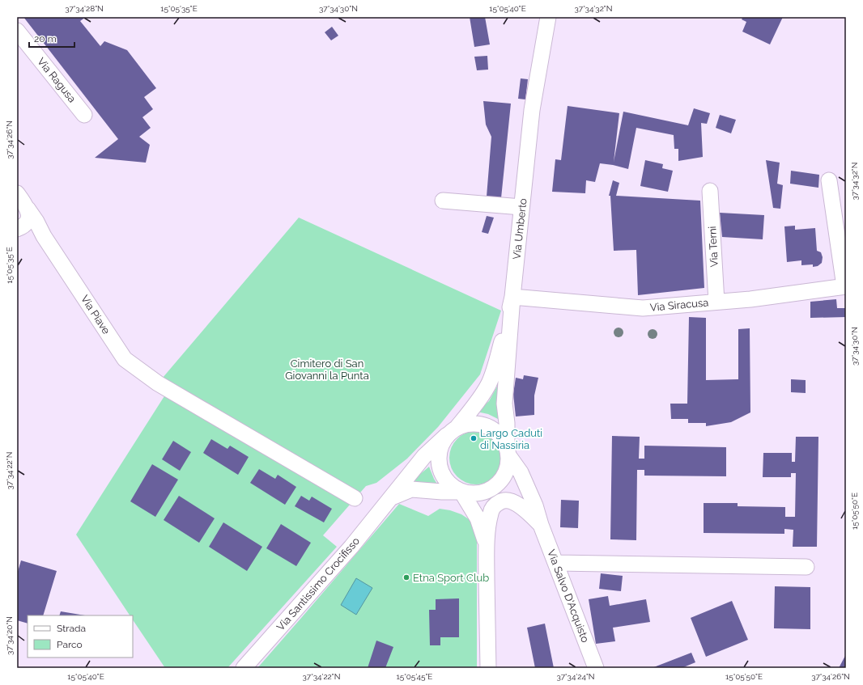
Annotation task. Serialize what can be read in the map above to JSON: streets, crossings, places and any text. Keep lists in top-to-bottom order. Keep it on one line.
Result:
{"streets":{"street":["Via Ragusa","Via Umberto","Via Terni","Via Siracusa","Via Piave","Via Santissimo Crocifisso","Via Salvo D'Acquisto"]},"crossings":[["Via Umberto","Via Siracusa"],["Via Umberto","Via Santissimo Crocifisso"],["Via Umberto","Via Salvo D'Acquisto"],["Via Terni","Via Siracusa"],["Via Santissimo Crocifisso","Via Salvo D'Acquisto"]],"parks":["Cimitero di San Giovanni la Punta"],"places":["Largo Caduti di Nassiria","Etna Sport Club"],"legend":["Strada","Parco"],"scale_bar":"20 m","coordinates":["37°34'28\"N","15°05'35\"E","37°34'30\"N","15°05'40\"E","37°34'32\"N","37°34'26\"N","37°34'22\"N","15°05'50\"E","37°34'20\"N","15°05'45\"E","37°34'24\"N"]}
